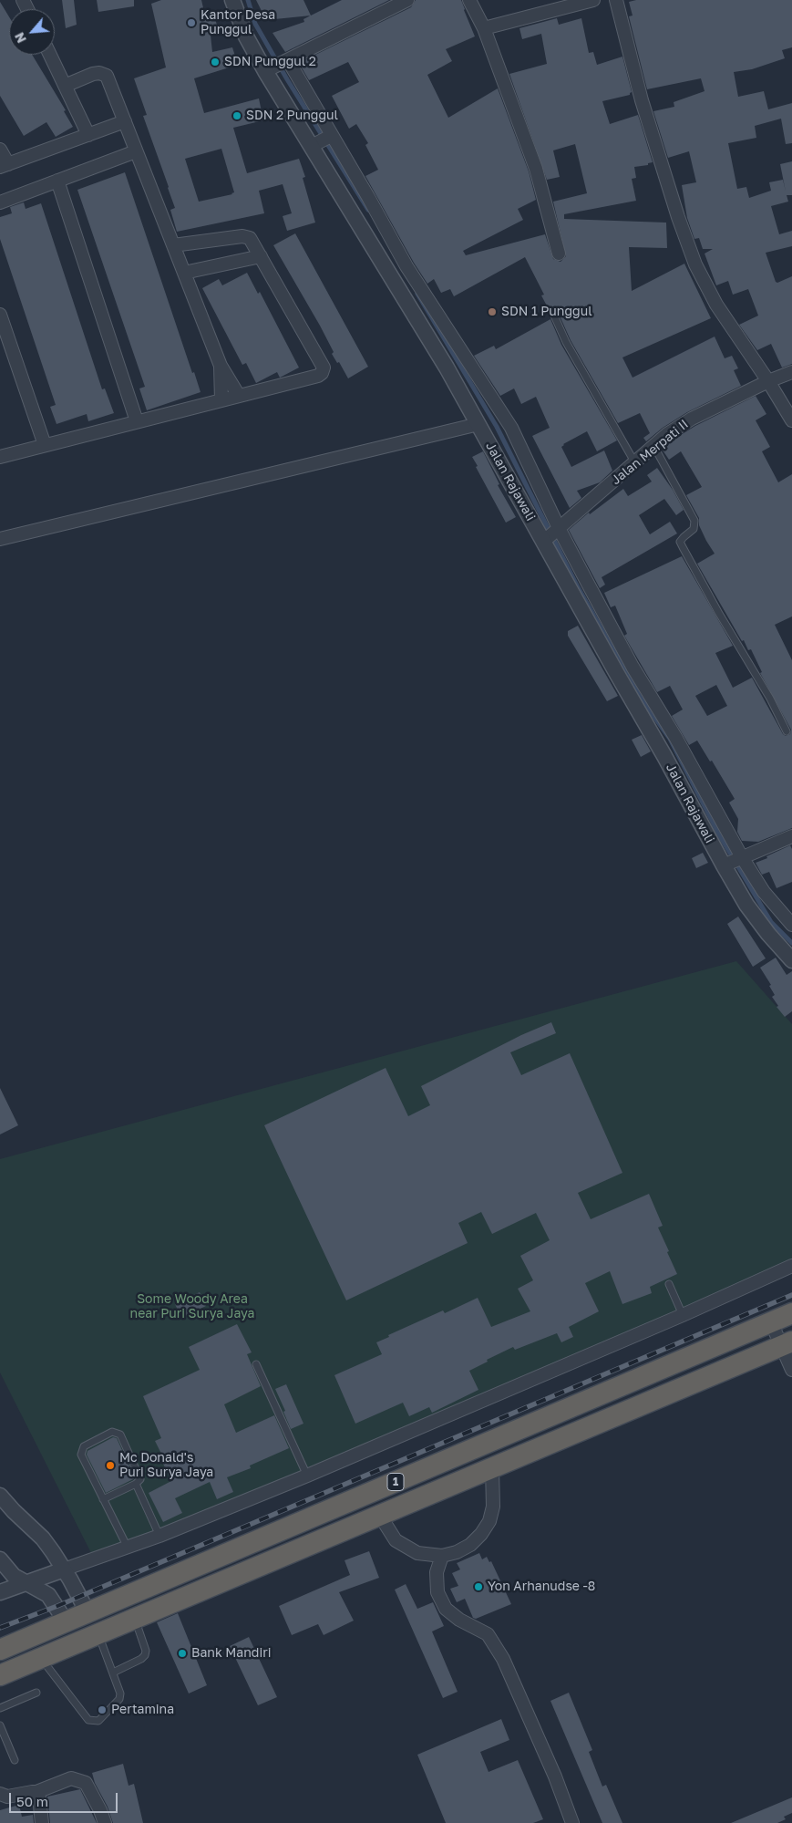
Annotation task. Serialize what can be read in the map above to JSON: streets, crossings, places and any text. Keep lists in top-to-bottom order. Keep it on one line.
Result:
{"streets":{"highway":["1"],"street":["Jalan Merpati II","Jalan Rajawali"]},"crossings":[["Jalan Merpati II","Jalan Rajawali"]],"parks":["Some Woody Area near Puri Surya Jaya"],"places":["Kantor Desa Punggul","SDN Punggul 2","SDN 2 Punggul","SDN 1 Punggul","Mc Donald's Puri Surya Jaya","Yon Arhanudse -8","Bank Mandiri","Pertamina"],"scale_bar":"50 m","north":"bottom left"}
